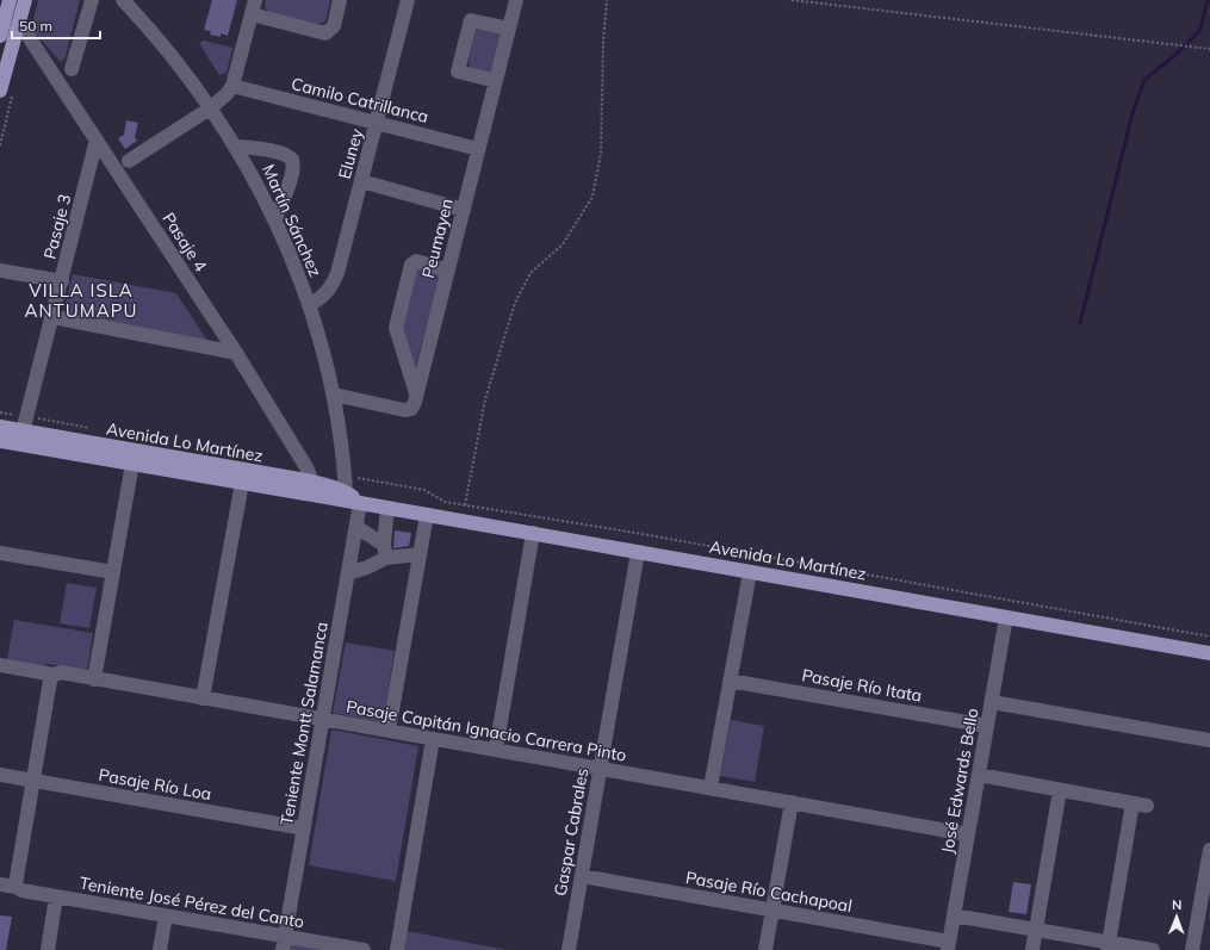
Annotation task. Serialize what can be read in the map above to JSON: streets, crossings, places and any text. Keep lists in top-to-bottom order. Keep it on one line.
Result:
{"streets":{"main road":["Avenida Lo Martínez"],"street":["Camilo Catrillanca","Eluney","Martín Sánchez","Pasaje 3","Peumayen","Pasaje 4","Pasaje Río Itata","Teniente Montt Salamanca","Pasaje Capitán Ignacio Carrera Pinto","José Edwards Bello","Pasaje Río Loa","Gaspar Cabrales","Pasaje Río Cachapoal","Teniente José Pérez del Canto"]},"crossings":[["Camilo Catrillanca","Eluney"],["Camilo Catrillanca","Peumayen"],["Eluney","Martín Sánchez"],["Martín Sánchez","Peumayen"],["Martín Sánchez","Avenida Lo Martínez"],["Pasaje 3","Pasaje 4"],["Pasaje 3","Avenida Lo Martínez"],["Pasaje 4","Avenida Lo Martínez"],["Avenida Lo Martínez","Teniente Montt Salamanca"],["Avenida Lo Martínez","José Edwards Bello"],["Avenida Lo Martínez","Gaspar Cabrales"],["Pasaje Río Itata","José Edwards Bello"],["Teniente Montt Salamanca","Pasaje Capitán Ignacio Carrera Pinto"],["Teniente Montt Salamanca","Pasaje Río Loa"],["Teniente Montt Salamanca","Teniente José Pérez del Canto"],["Pasaje Capitán Ignacio Carrera Pinto","José Edwards Bello"],["Pasaje Capitán Ignacio Carrera Pinto","Gaspar Cabrales"],["José Edwards Bello","Pasaje Río Cachapoal"],["Gaspar Cabrales","Pasaje Río Cachapoal"]],"districts":["VILLA ISLA ANTUMAPU"],"scale_bar":"50 m","north":"top"}
